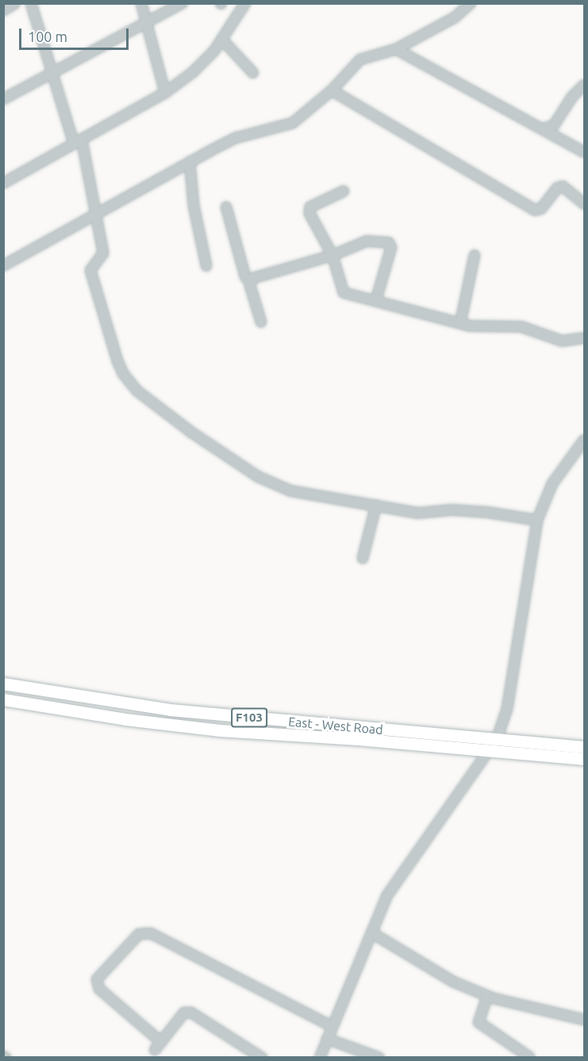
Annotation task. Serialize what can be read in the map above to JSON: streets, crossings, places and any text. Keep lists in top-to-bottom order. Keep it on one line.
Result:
{"streets":{"main road":["F103","East - West Road"]},"scale_bar":"100 m"}
